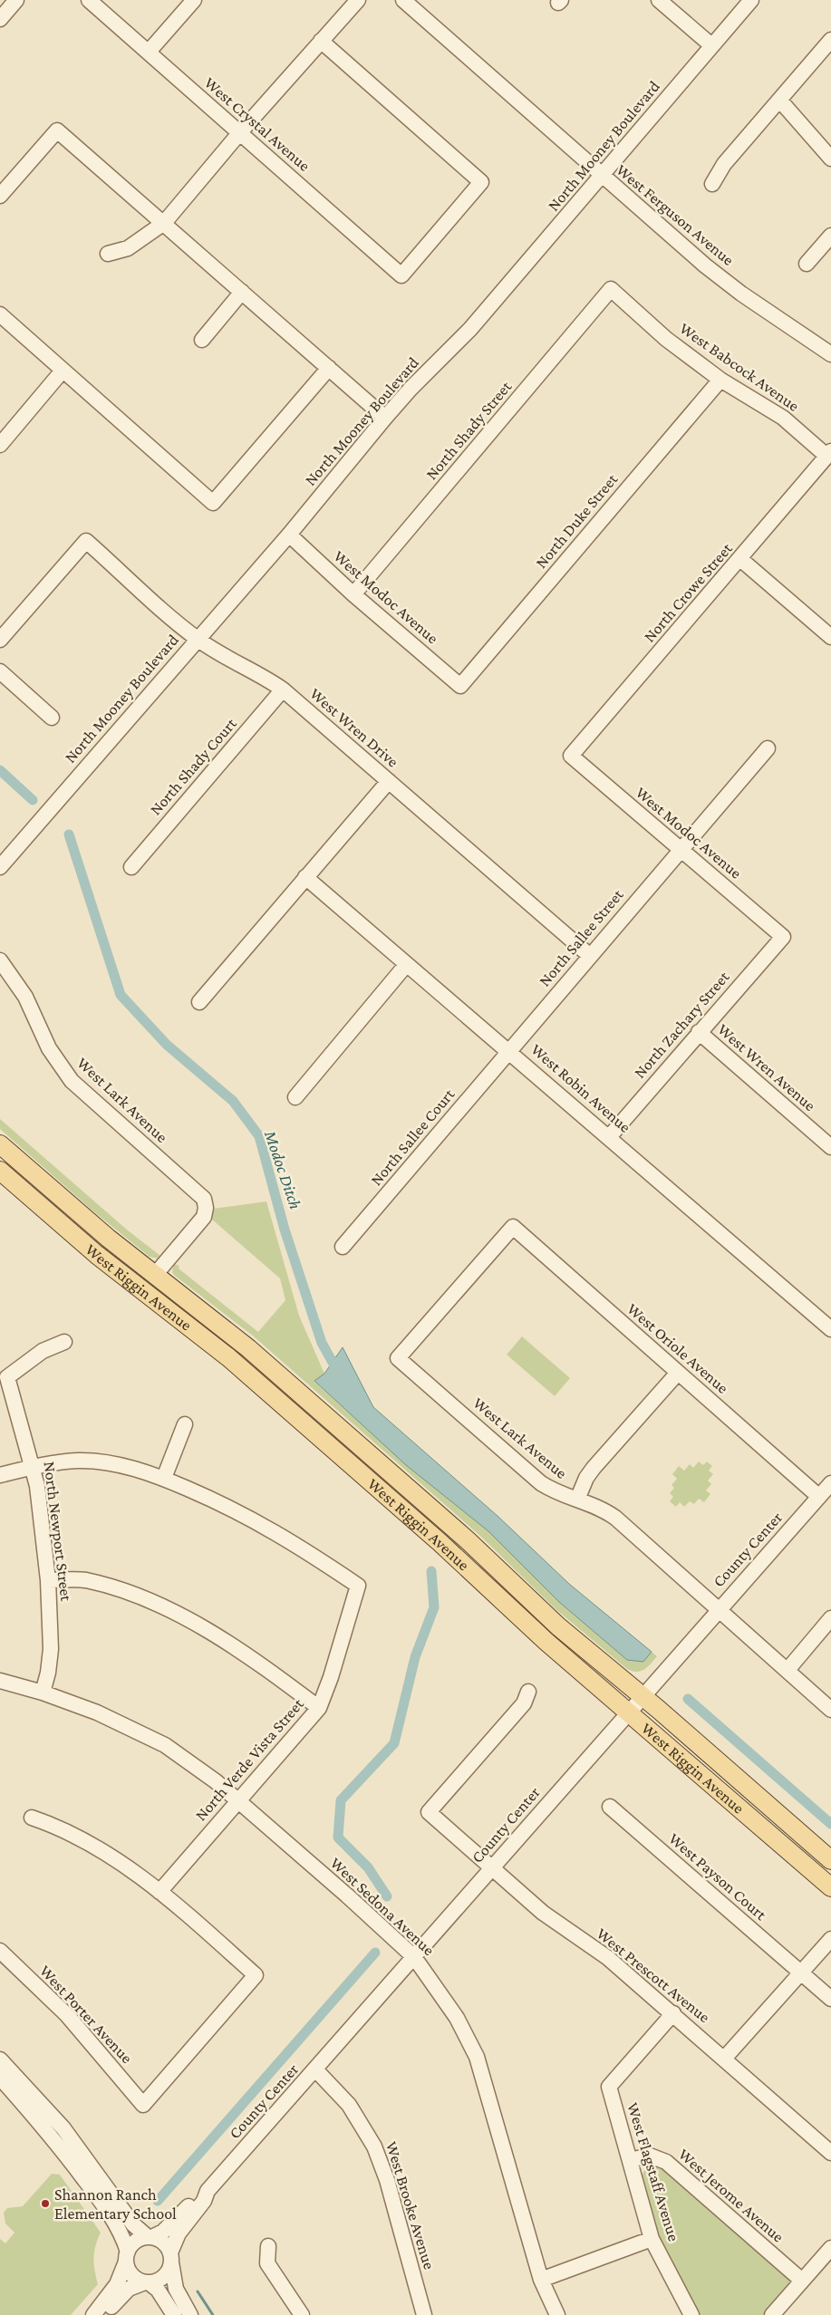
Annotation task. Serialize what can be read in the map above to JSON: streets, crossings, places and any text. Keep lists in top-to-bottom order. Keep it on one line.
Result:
{"streets":{"main road":["West Riggin Avenue"],"street":["West Crystal Avenue","North Mooney Boulevard","West Ferguson Avenue","West Babcock Avenue","North Shady Street","North Duke Street","North Crowe Street","West Modoc Avenue","West Wren Drive","North Shady Court","North Sallee Street","North Zachary Street","West Wren Avenue","West Robin Avenue","West Lark Avenue","North Sallee Court","West Oriole Avenue","North Newport Street","County Center","North Verde Vista Street","West Payson Court","West Sedona Avenue","West Prescott Avenue","West Porter Avenue","West Flagstaff Avenue","West Jerome Avenue","West Brooke Avenue"]},"crossings":[["North Mooney Boulevard","West Ferguson Avenue"],["North Mooney Boulevard","West Modoc Avenue"],["North Mooney Boulevard","West Wren Drive"],["West Babcock Avenue","North Shady Street"],["West Babcock Avenue","North Duke Street"],["West Babcock Avenue","North Crowe Street"],["North Shady Street","West Modoc Avenue"],["North Duke Street","West Modoc Avenue"],["North Crowe Street","West Modoc Avenue"],["West Modoc Avenue","North Sallee Street"],["West Modoc Avenue","North Zachary Street"],["West Wren Drive","North Shady Court"],["West Wren Drive","North Sallee Street"],["North Sallee Street","West Robin Avenue"],["North Sallee Street","North Sallee Court"],["North Zachary Street","West Wren Avenue"],["North Zachary Street","West Robin Avenue"],["West Robin Avenue","North Sallee Court"],["West Lark Avenue","West Riggin Avenue"],["West Lark Avenue","West Oriole Avenue"],["West Lark Avenue","County Center"],["West Riggin Avenue","County Center"],["West Oriole Avenue","County Center"],["North Newport Street","West Sedona Avenue"],["County Center","West Sedona Avenue"],["County Center","West Prescott Avenue"],["County Center","West Brooke Avenue"],["North Verde Vista Street","West Sedona Avenue"],["North Verde Vista Street","West Porter Avenue"],["West Prescott Avenue","West Flagstaff Avenue"],["West Flagstaff Avenue","West Jerome Avenue"]],"water":["Modoc Ditch"],"places":["Shannon Ranch Elementary School"]}
